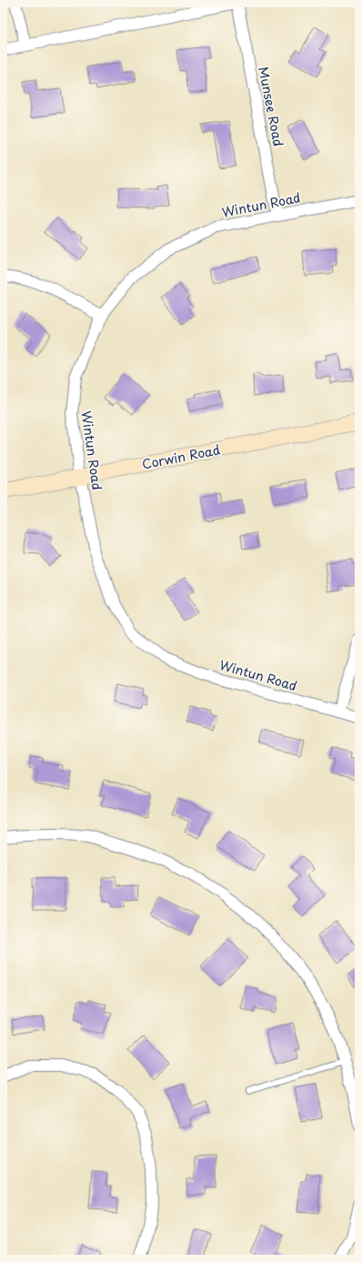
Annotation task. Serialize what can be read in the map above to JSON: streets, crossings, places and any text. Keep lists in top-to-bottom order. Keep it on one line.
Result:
{"streets":{"main road":["Corwin Road"],"street":["Munsee Road","Wintun Road"]},"crossings":[["Munsee Road","Wintun Road"],["Wintun Road","Corwin Road"]]}
